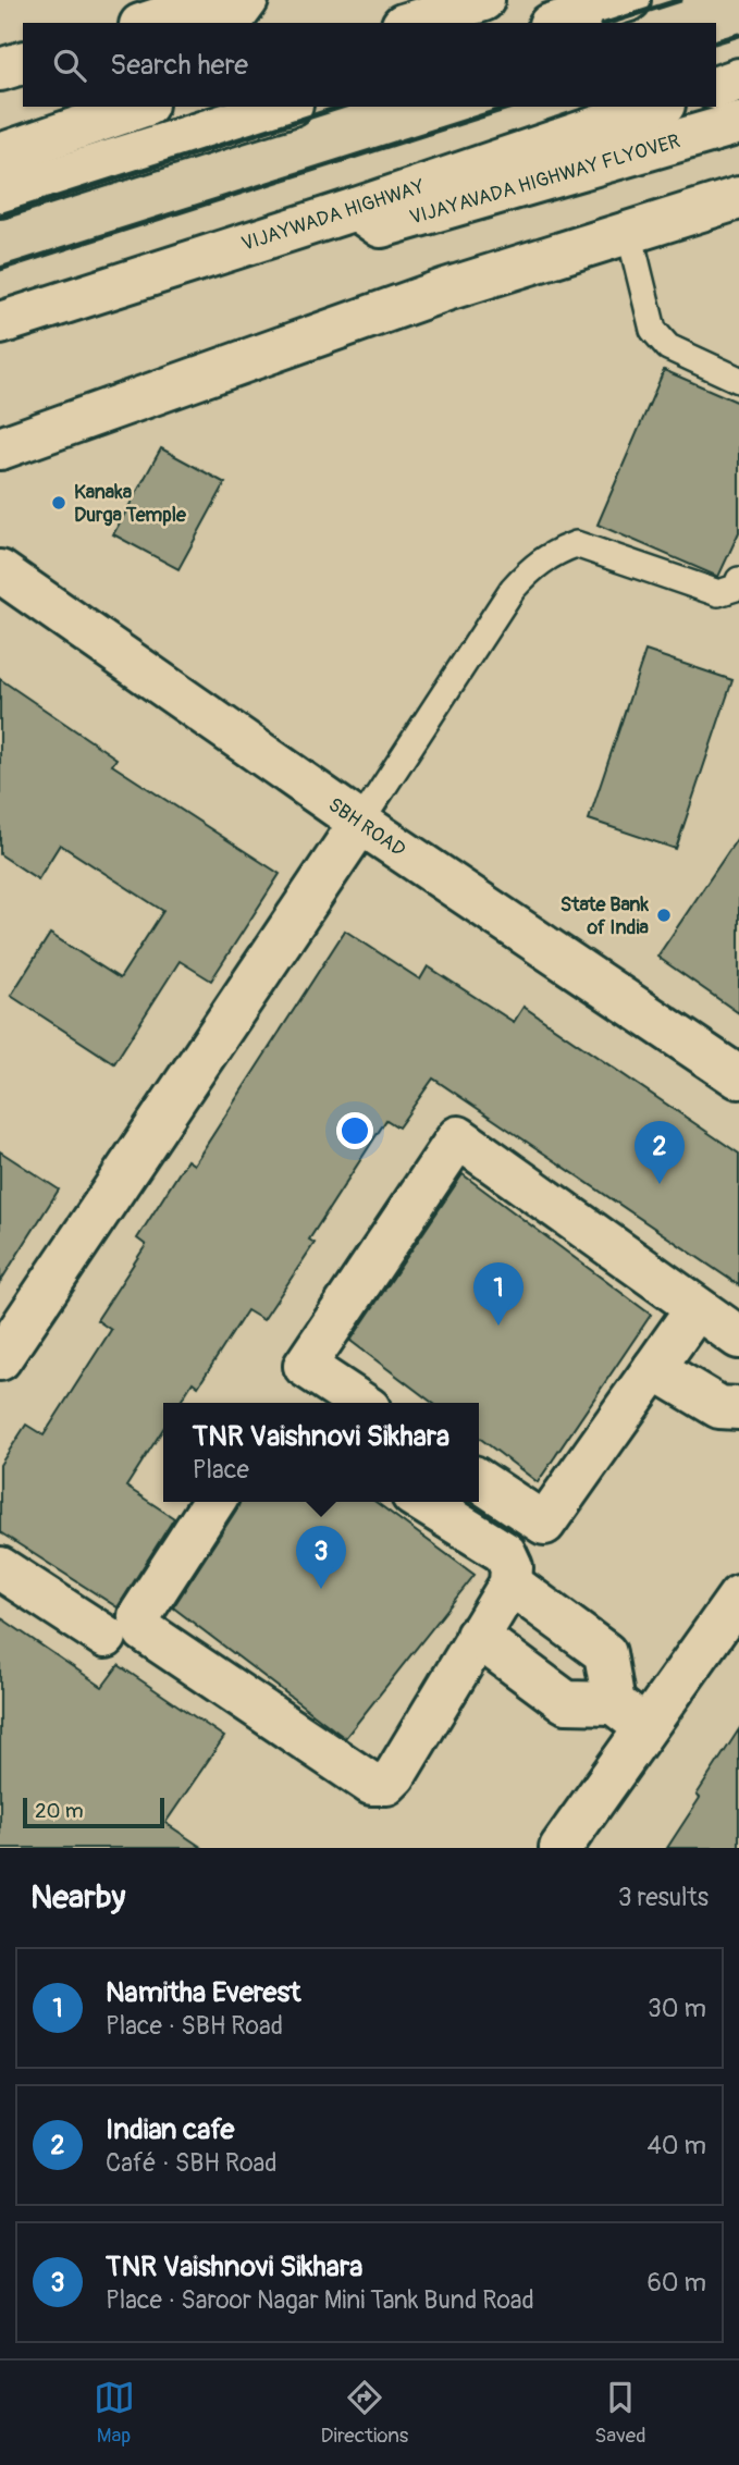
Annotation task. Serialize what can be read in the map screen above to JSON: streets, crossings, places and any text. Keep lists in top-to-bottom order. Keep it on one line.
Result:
{"streets":{"main road":["VIJAYAVADA HIGHWAY FLYOVER","VIJAYWADA HIGHWAY","SBH ROAD"]},"crossings":[["VIJAYAVADA HIGHWAY FLYOVER","VIJAYWADA HIGHWAY"]],"places":["Kanaka Durga Temple","State Bank of India"],"scale_bar":"20 m","page":{"search":"Search here","pins":["2","1","3"],"popup":["TNR Vaishnovi Sikhara","Place"],"scale":"20 m","heading":["Nearby","3 results"],"list":[{"mark":"1","name":"Namitha Everest","note":"Place · SBH Road","value":"30 m"},{"mark":"2","name":"Indian cafe","note":"Café · SBH Road","value":"40 m"},{"mark":"3","name":"TNR Vaishnovi Sikhara","note":"Place · Saroor Nagar Mini Tank Bund Road","value":"60 m"}],"nav":["Map","Directions","Saved"]}}
